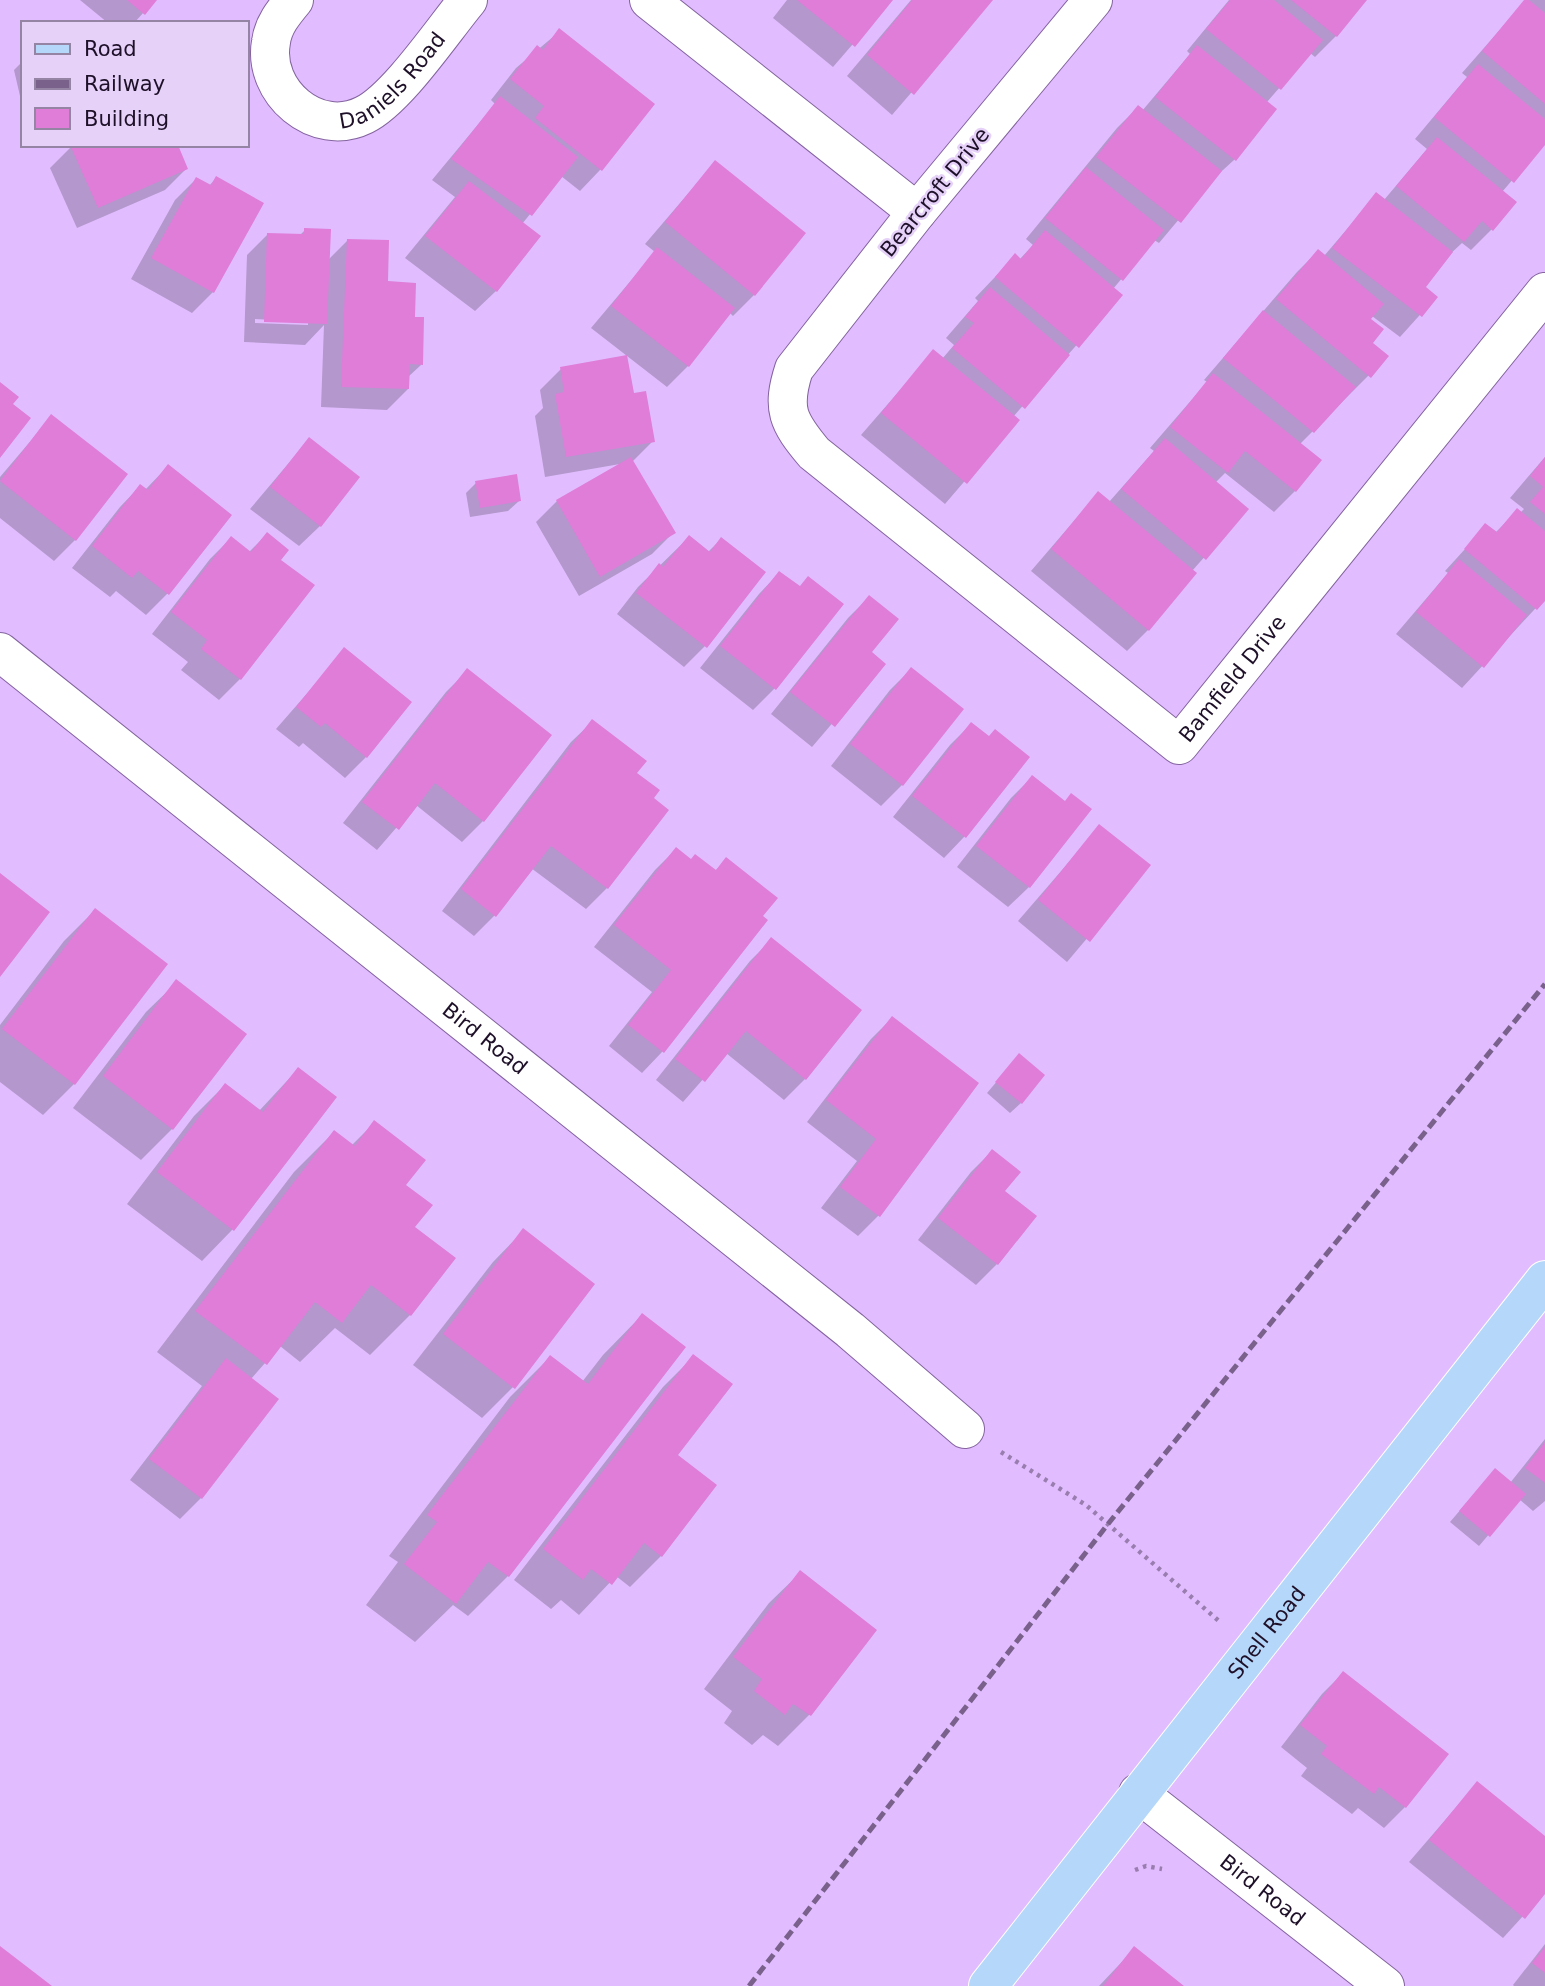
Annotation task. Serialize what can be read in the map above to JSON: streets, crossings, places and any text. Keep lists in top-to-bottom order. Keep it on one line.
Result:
{"streets":{"main road":["Shell Road"],"street":["Daniels Road","Bearcroft Drive","Bamfield Drive","Bird Road"]},"crossings":[["Bearcroft Drive","Bamfield Drive"],["Bird Road","Shell Road"]],"legend":["Road","Railway","Building"]}
